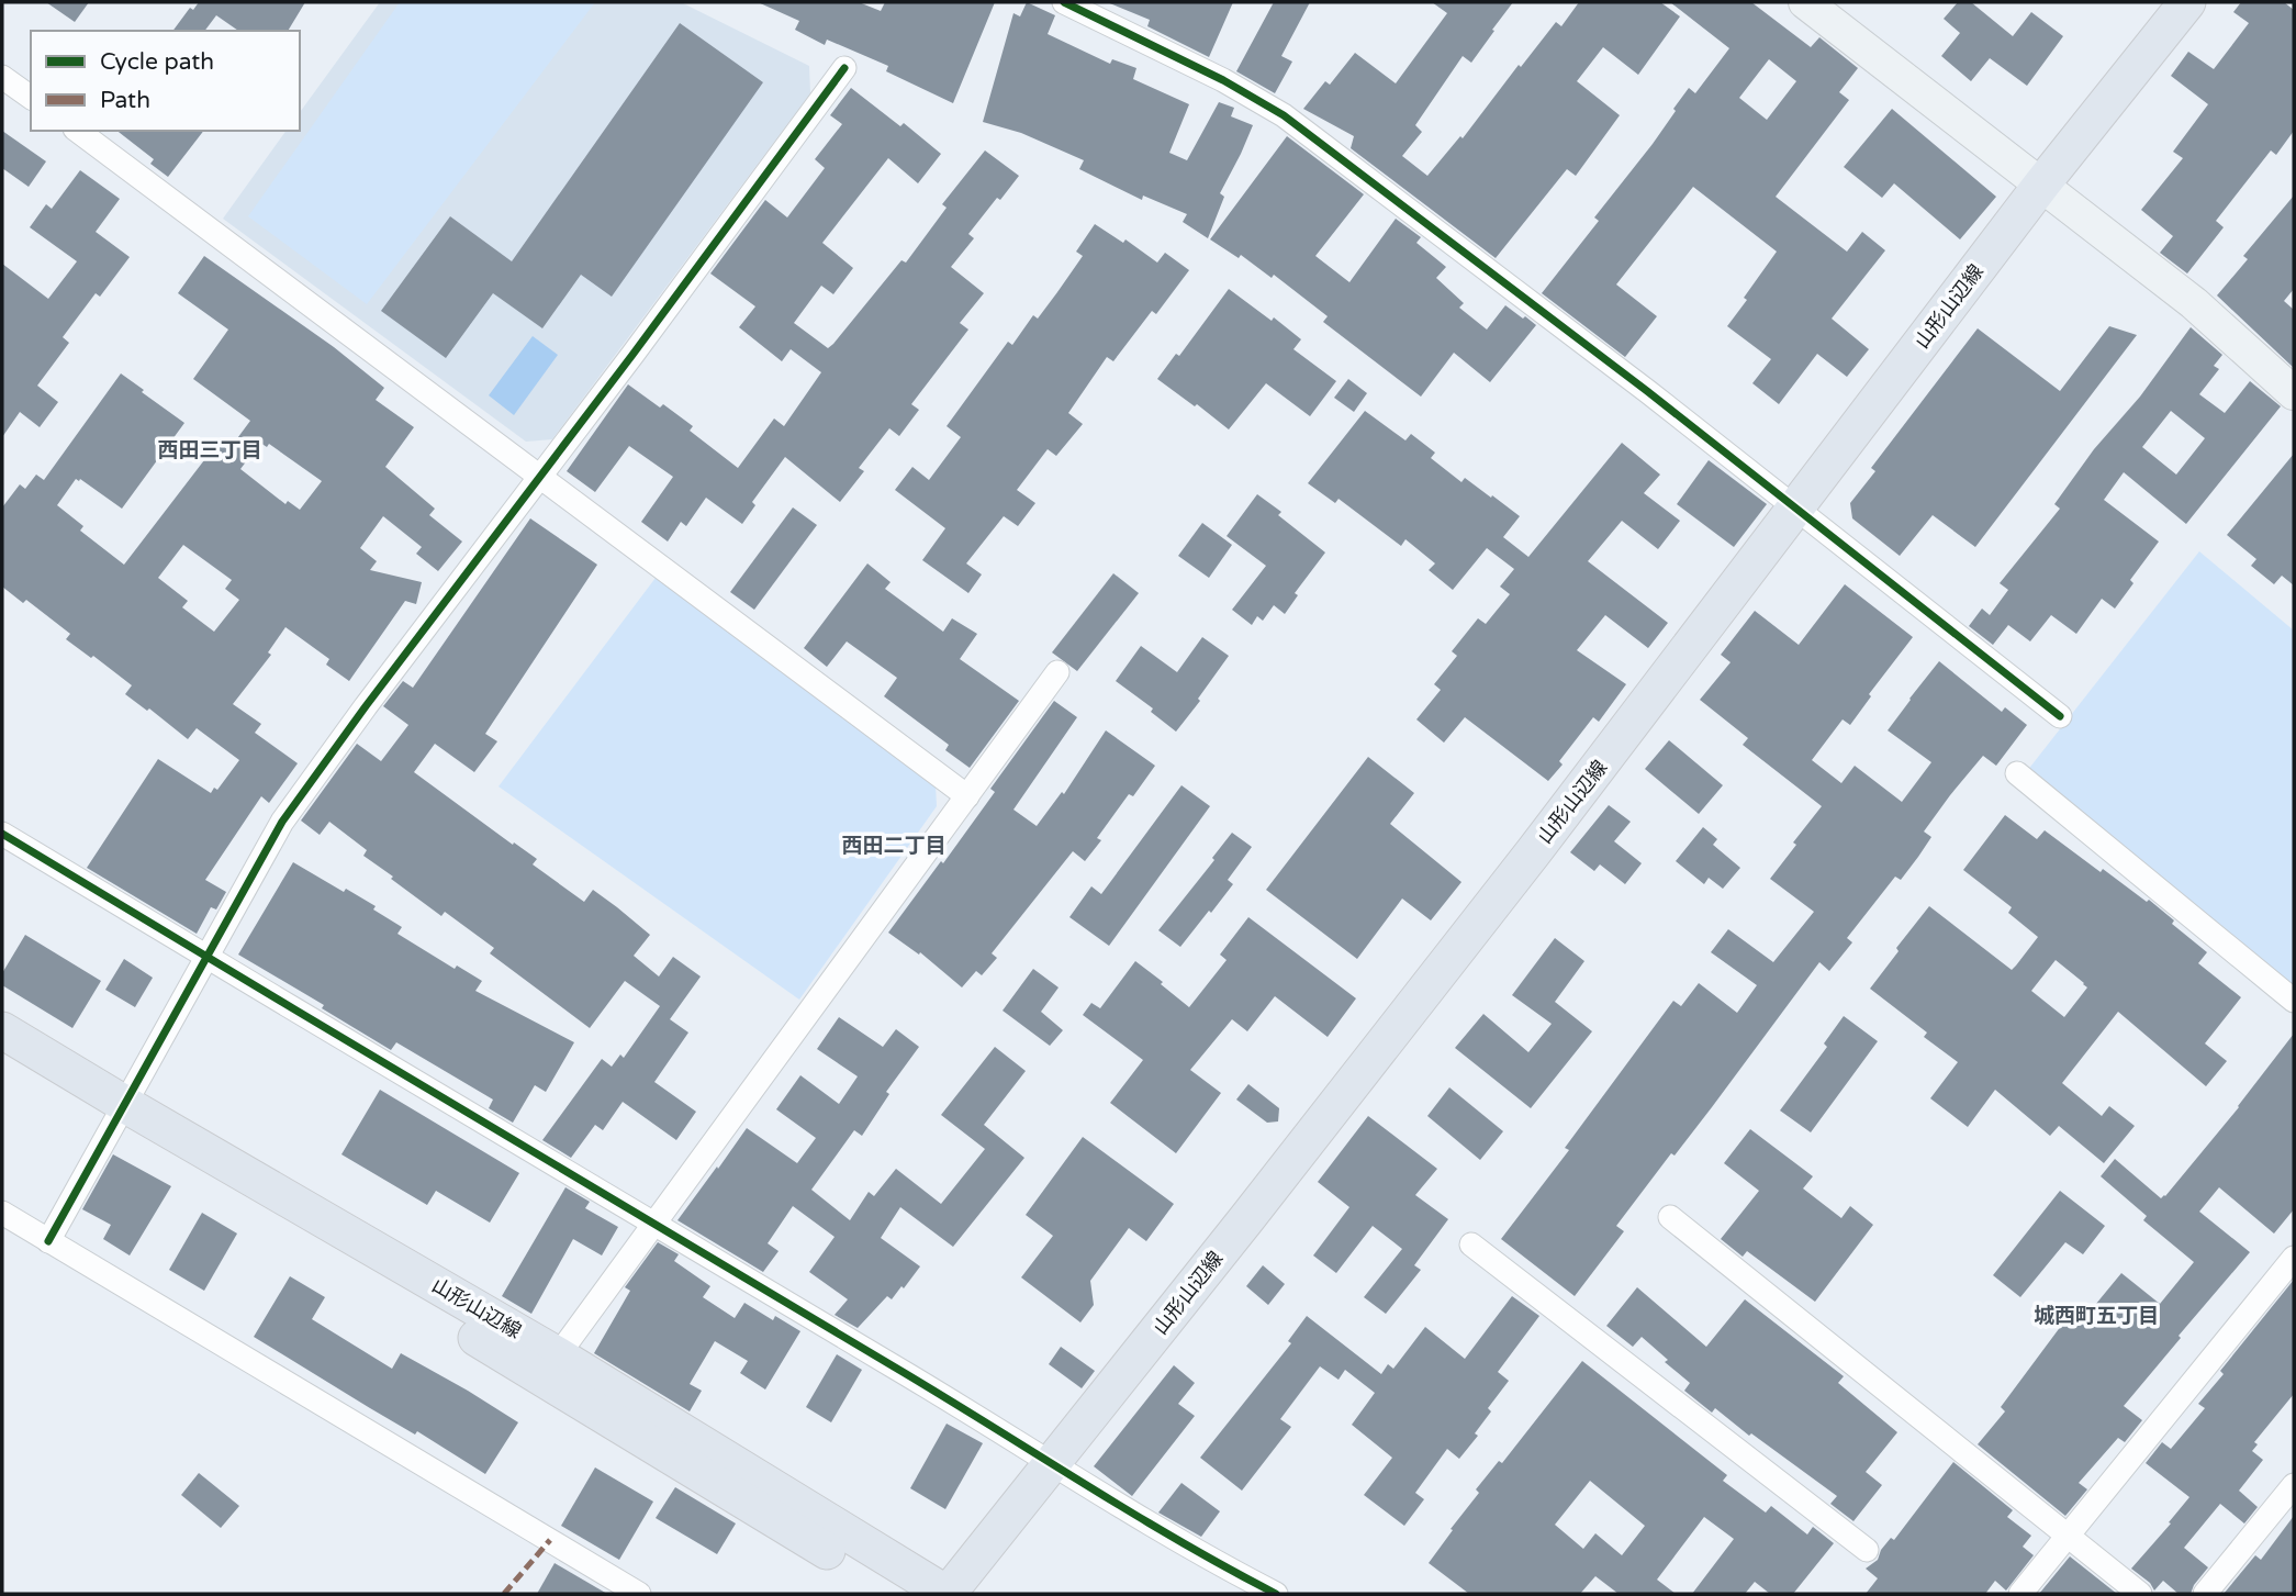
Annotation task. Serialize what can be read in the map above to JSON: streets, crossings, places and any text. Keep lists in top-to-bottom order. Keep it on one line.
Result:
{"streets":{"main road":["山形山辺線"]},"districts":["西田三丁目","西田二丁目","城西町五丁目"],"legend":["Cycle path","Path"]}
